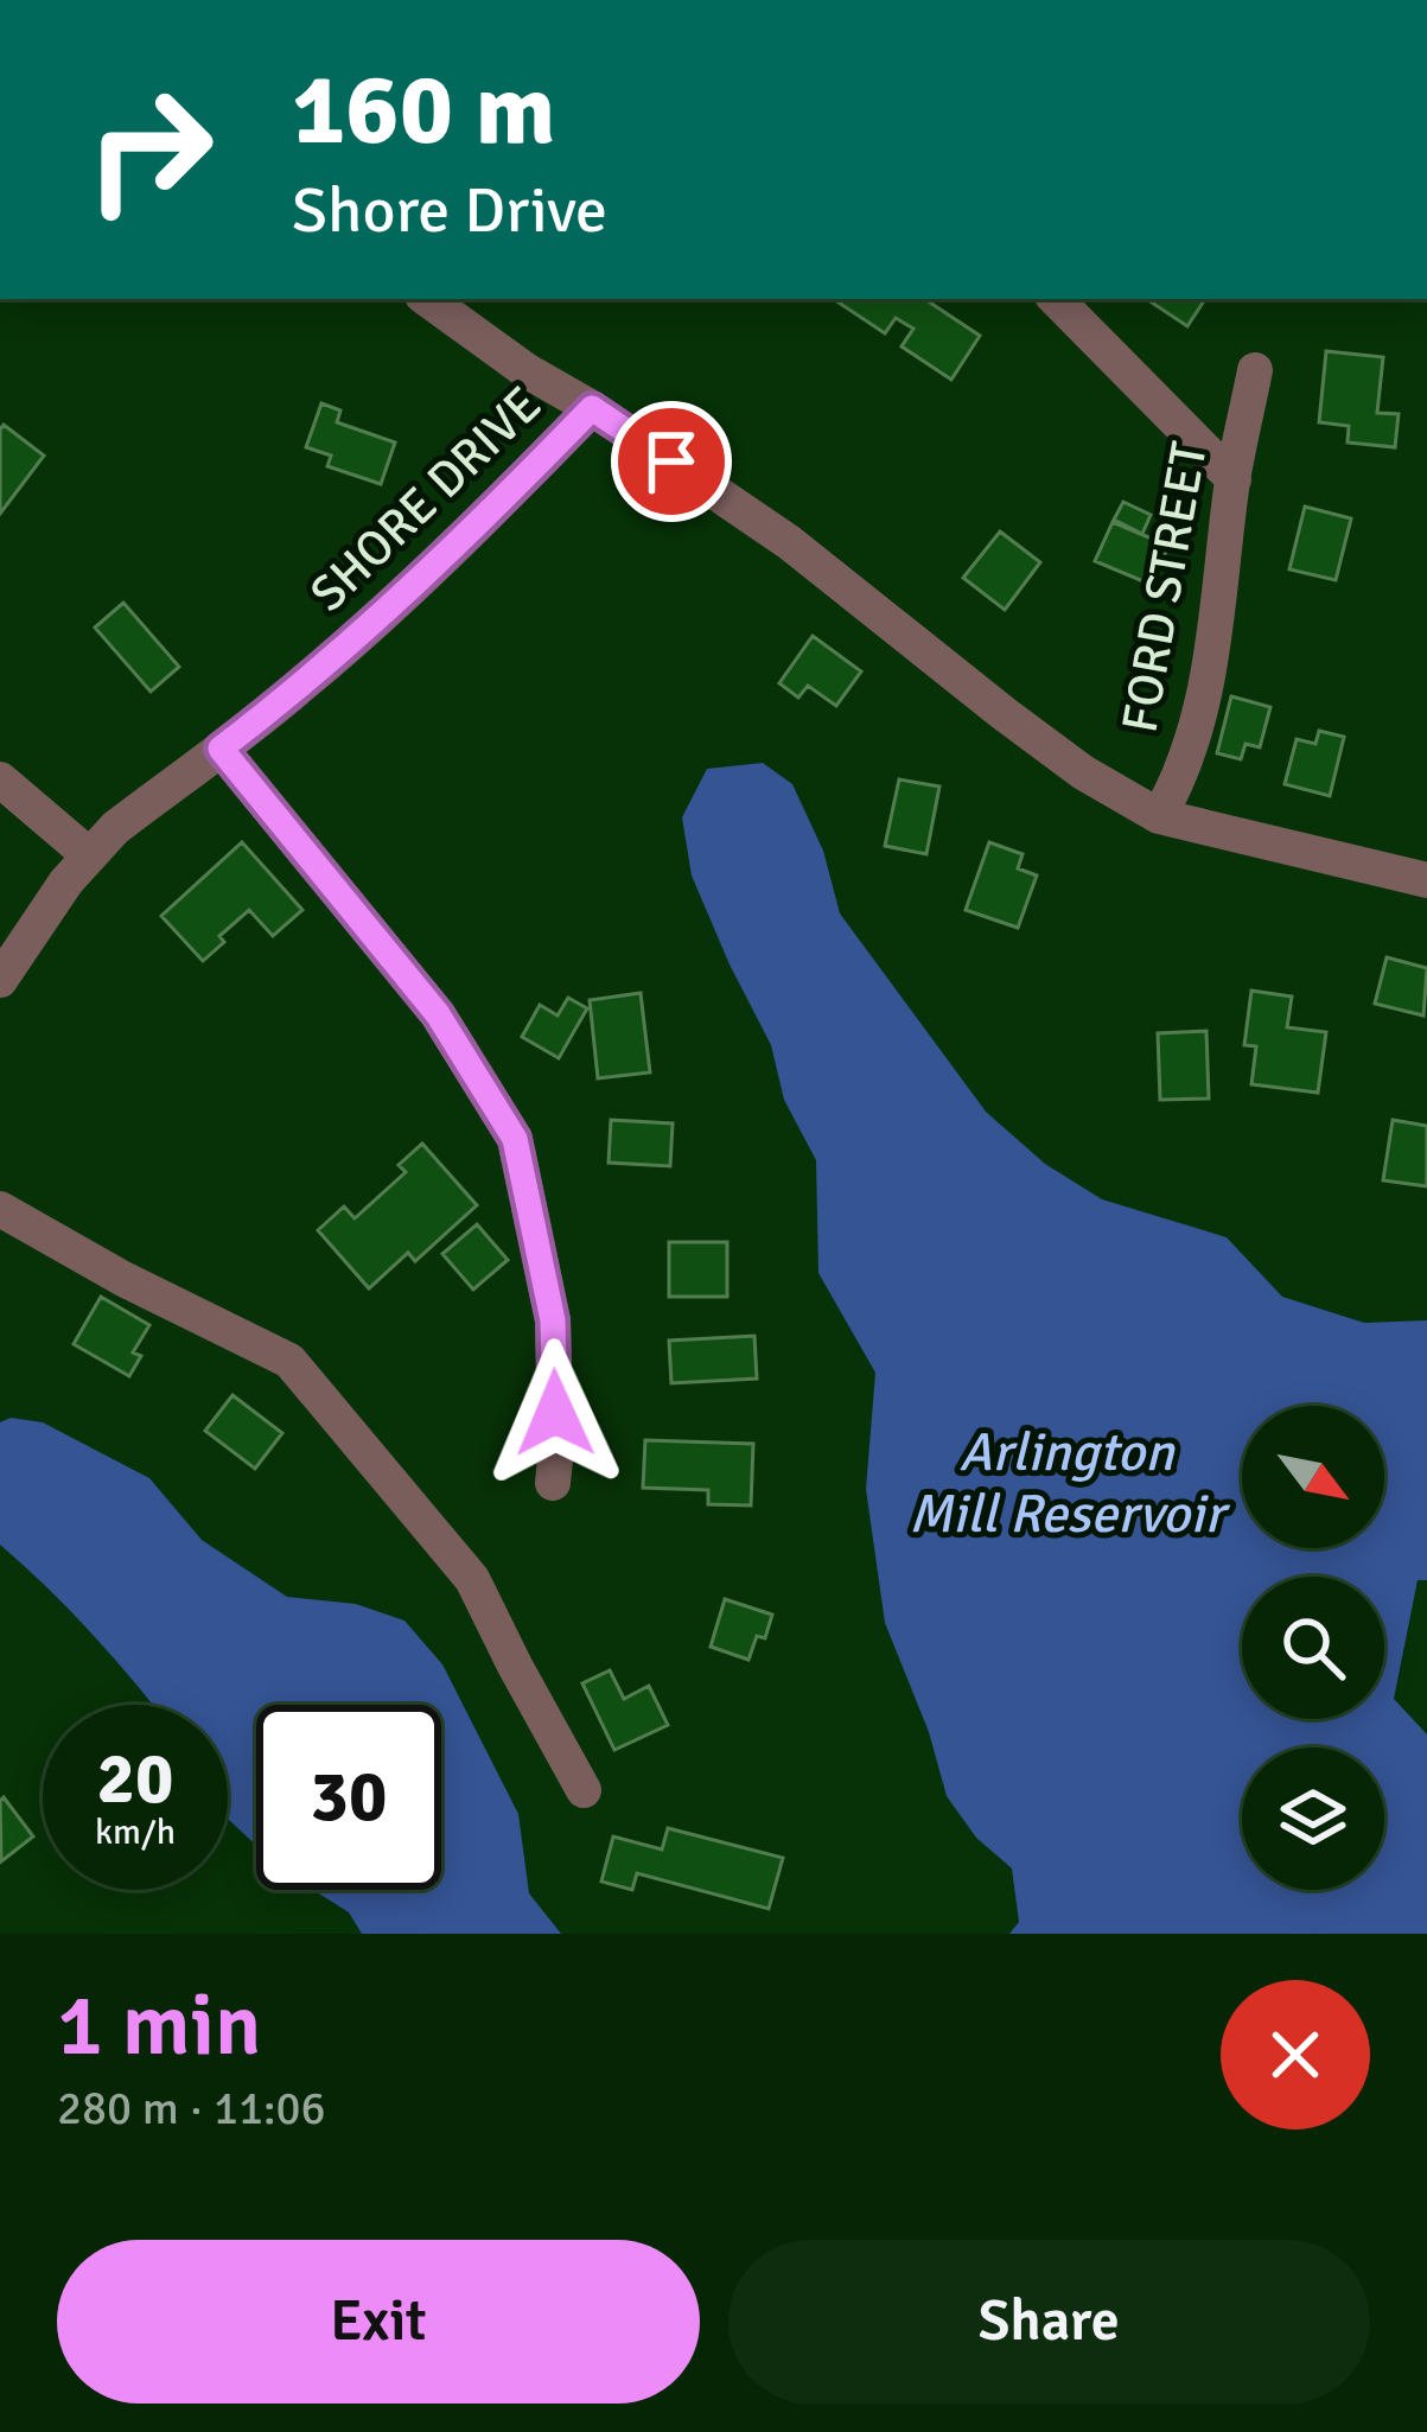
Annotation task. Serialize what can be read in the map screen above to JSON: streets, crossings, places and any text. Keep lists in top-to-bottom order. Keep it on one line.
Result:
{"streets":{"street":["SHORE DRIVE","FORD STREET"]},"crossings":[["SHORE DRIVE","FORD STREET"]],"water":["Arlington Mill Reservoir"],"north":"bottom right","page":{"turn":["160 m","Shore Drive"],"speed":"20 km/h","limit":"30","heading":["1 min","280 m · 11:06"],"buttons":["Exit","Share"]}}
